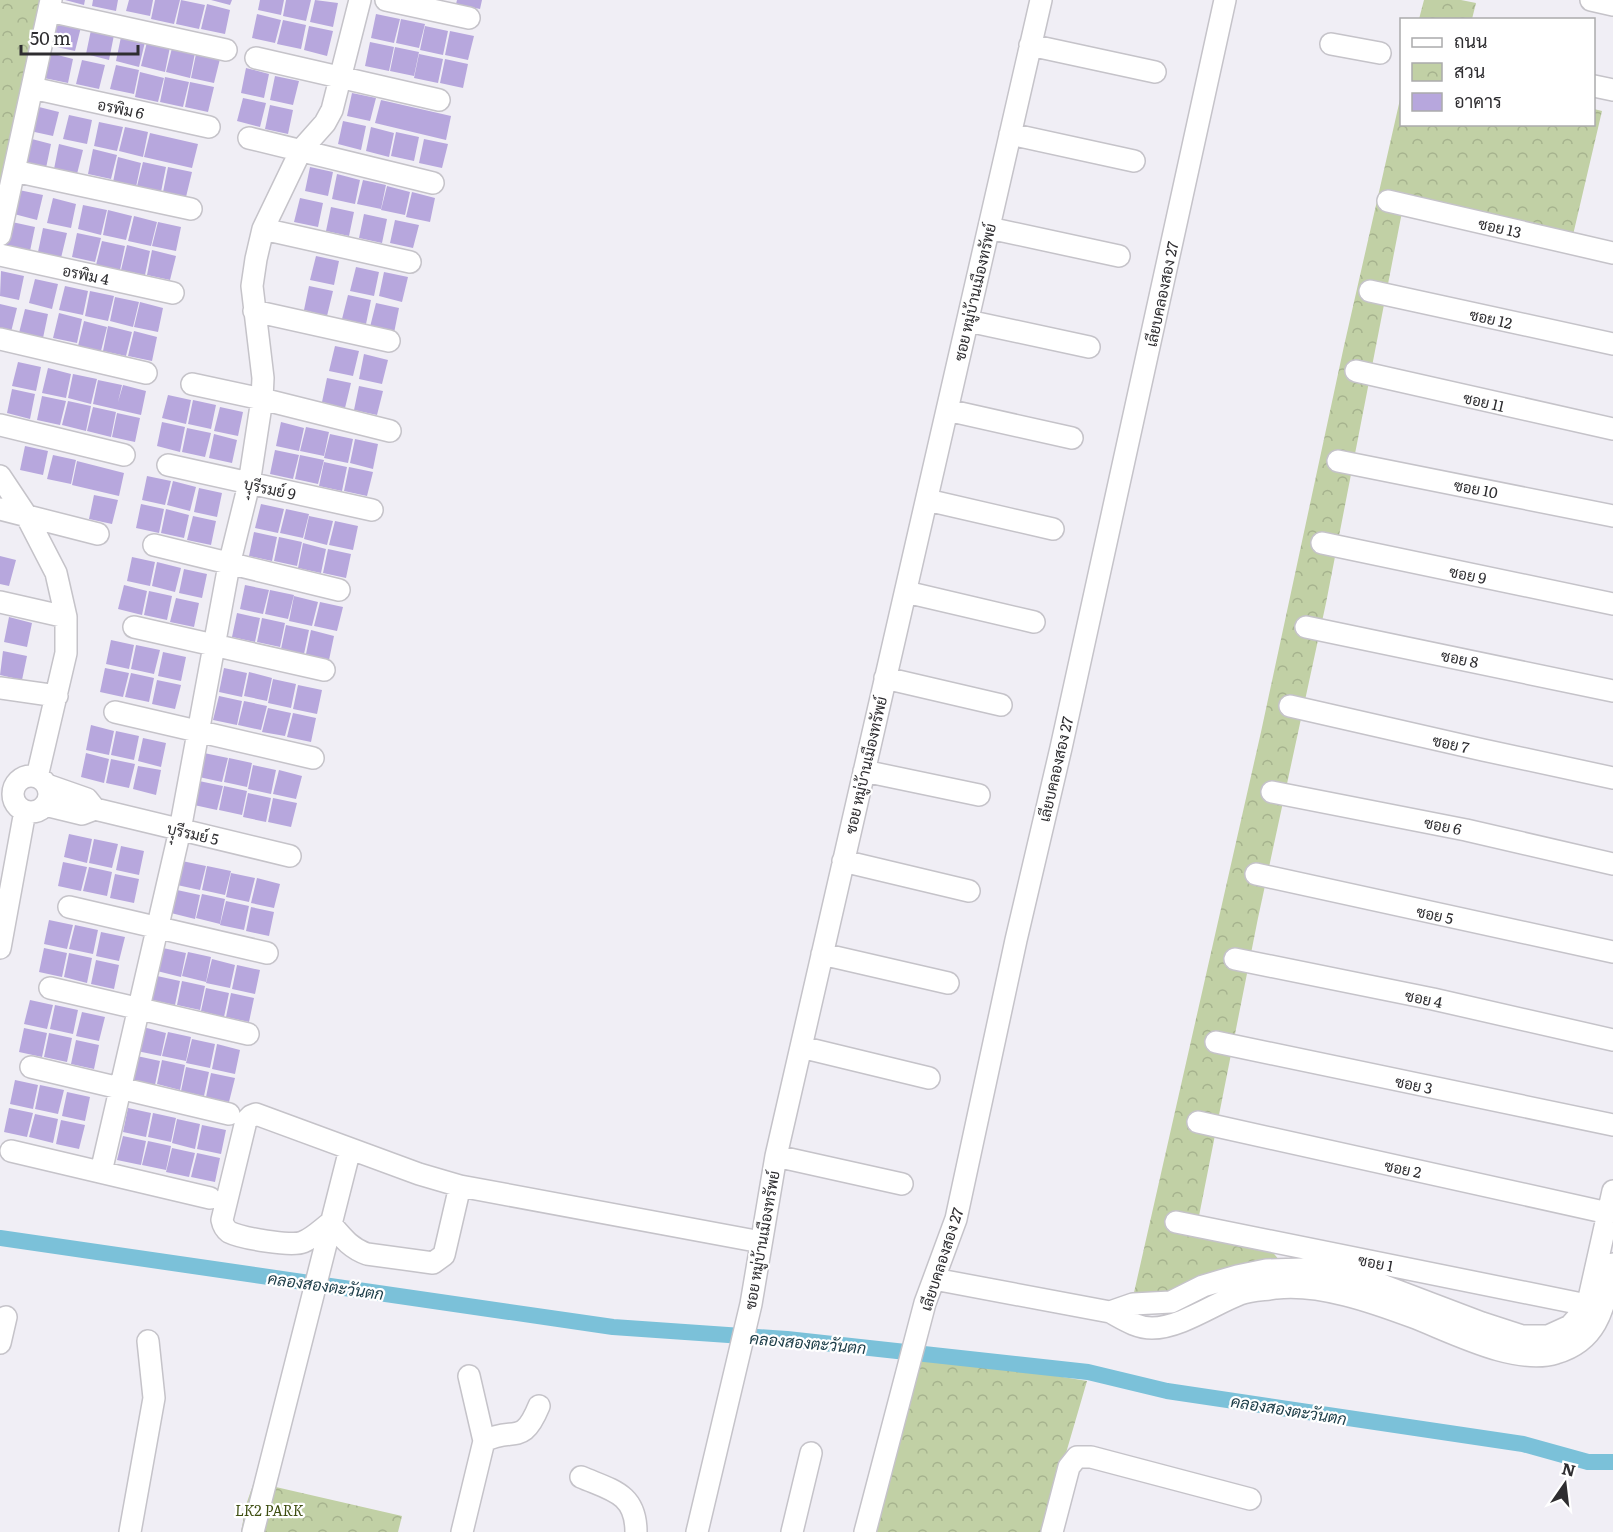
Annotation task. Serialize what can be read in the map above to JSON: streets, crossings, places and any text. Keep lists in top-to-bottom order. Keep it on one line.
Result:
{"streets":{"street":["อรพิม 6","ซอย 13","อรพิม 4","ซอย หมู่บ้านเมืองทรัพย์","เลียบคลองสอง 27","ซอย 12","ซอย 11","บุุรีรมย์ 9","ซอย 10","ซอย 9","ซอย 8","ซอย 7","ซอย 6","บุุรีรมย์ 5","ซอย 5","ซอย 4","ซอย 3","ซอย 2","ซอย 1"]},"water":["คลองสองตะวันตก"],"parks":["LK2 PARK"],"legend":["ถนน","สวน","อาคาร"],"scale_bar":"50 m","north":"top"}
